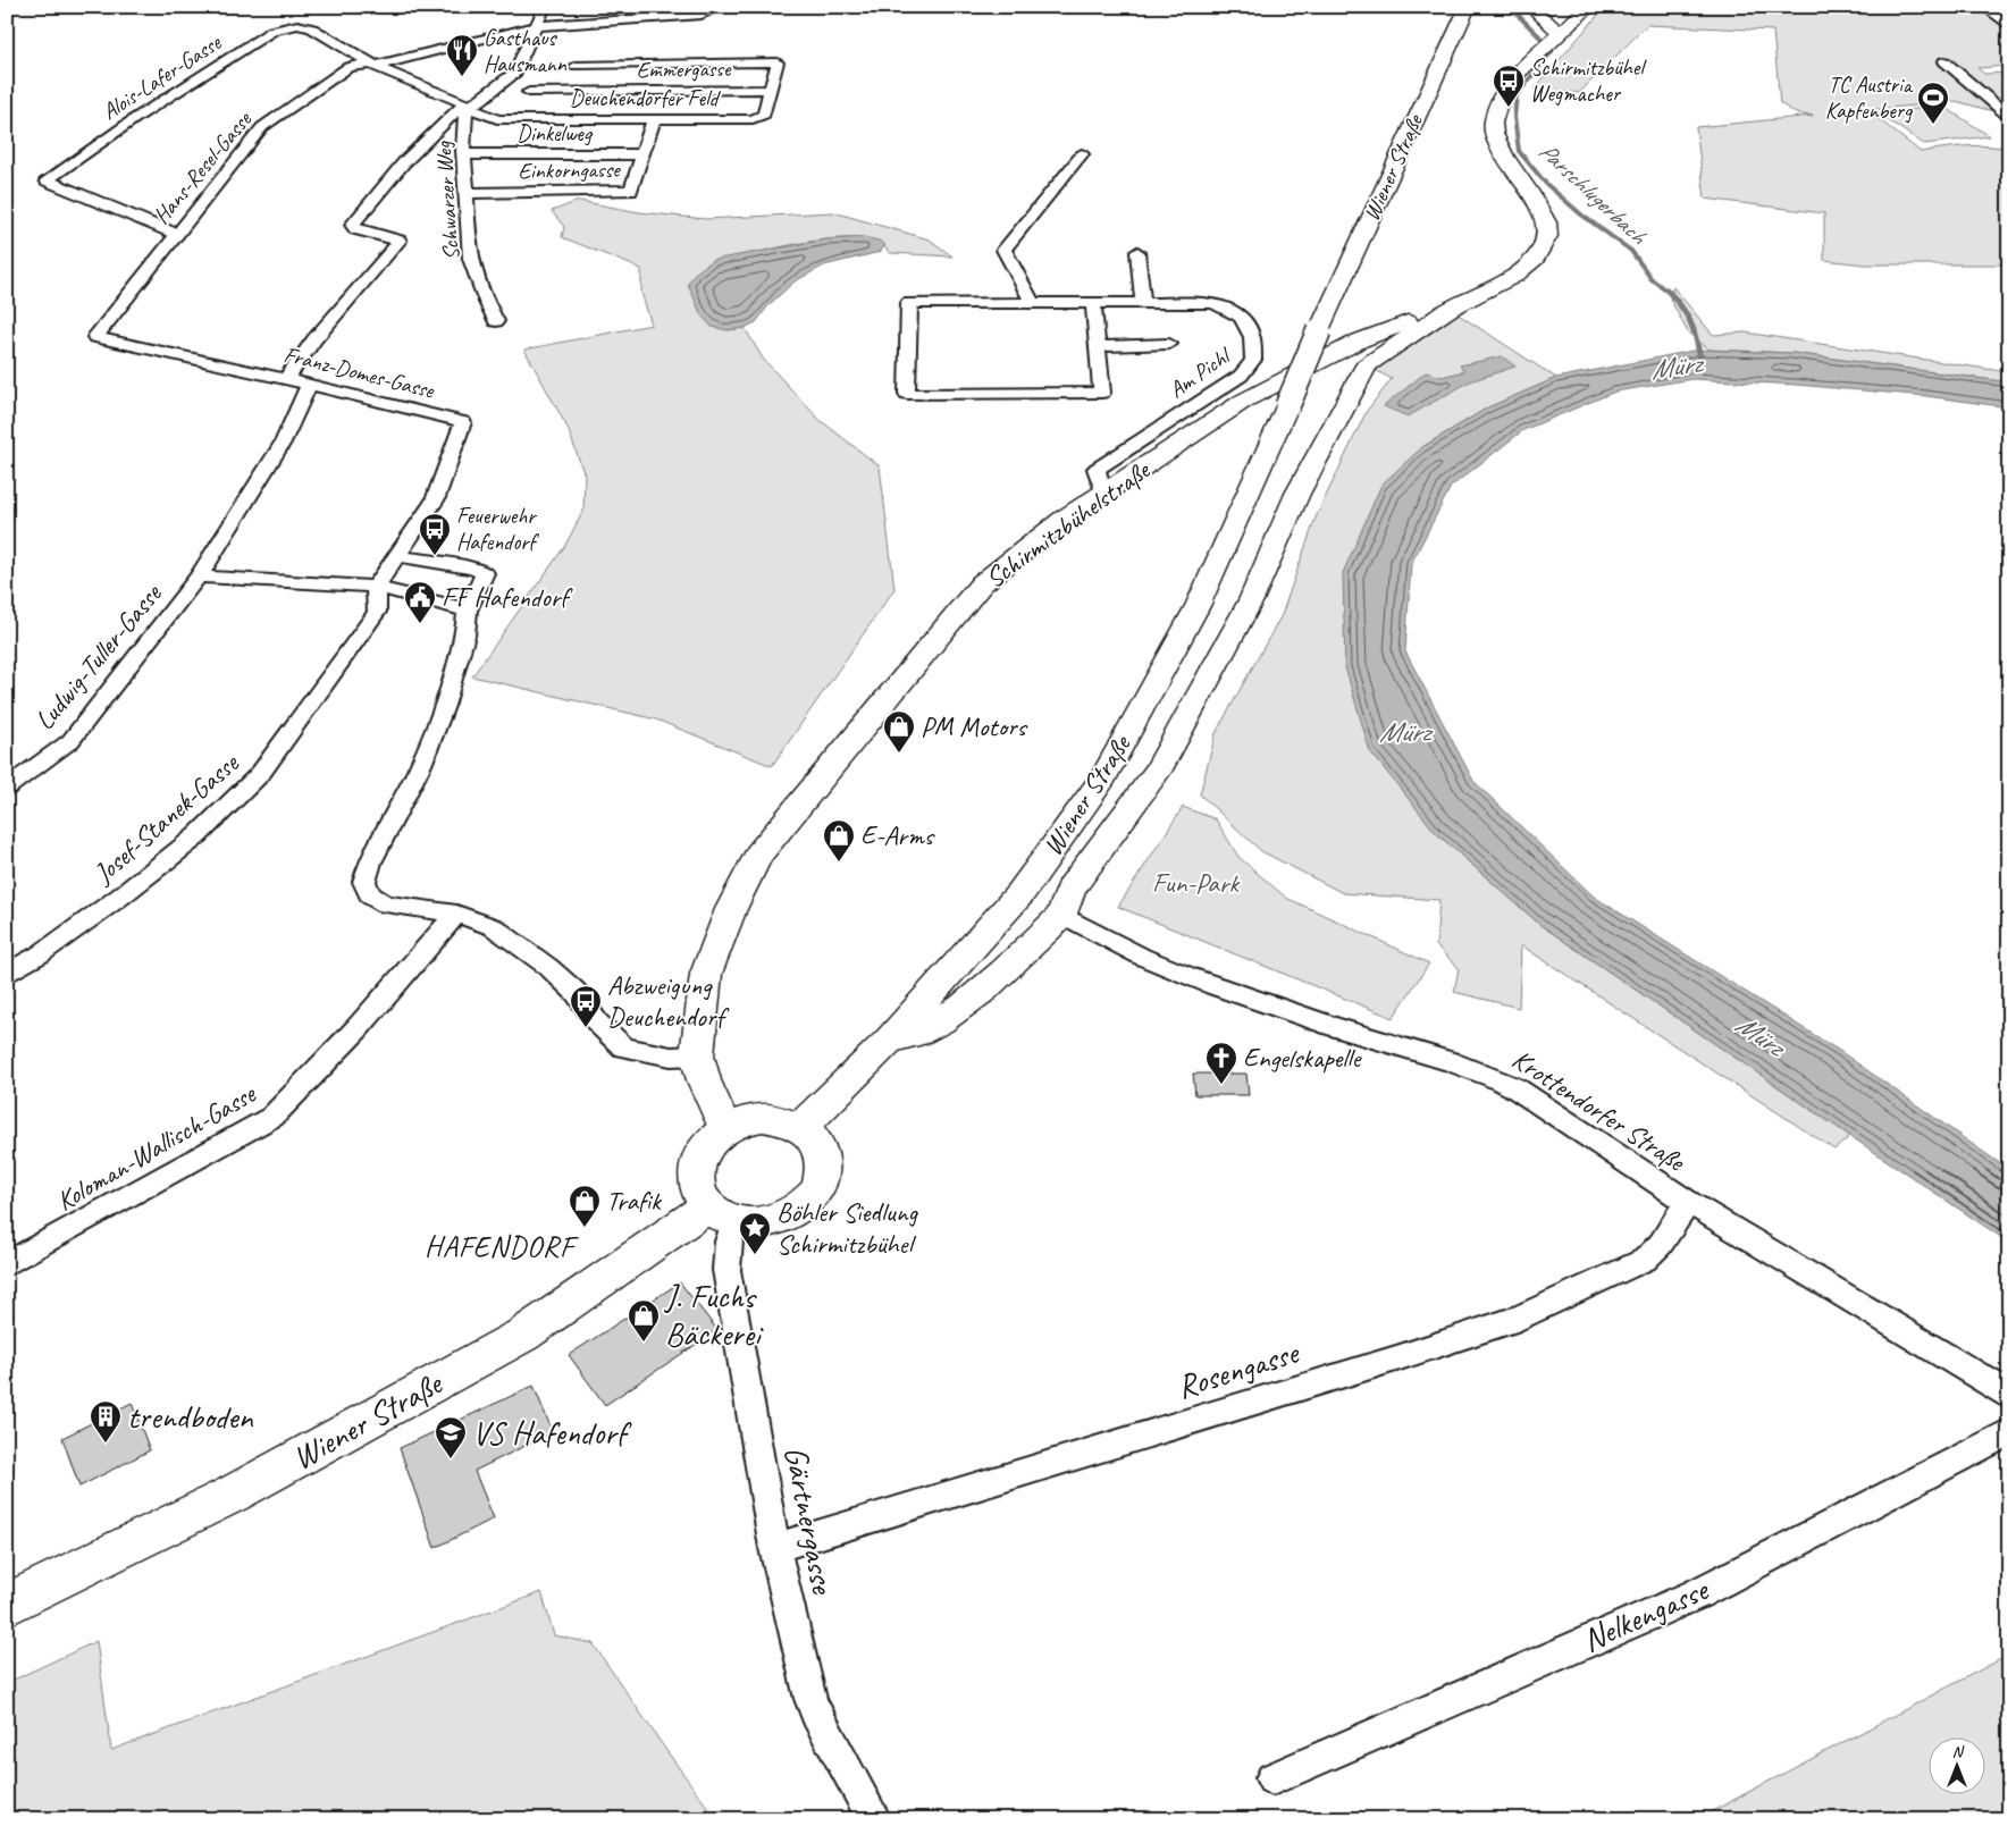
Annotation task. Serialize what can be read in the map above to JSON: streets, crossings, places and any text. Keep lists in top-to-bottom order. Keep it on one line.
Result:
{"streets":{"main road":["Wiener Straße","Schirmitzbühelstraße"],"street":["Emmergasse","Alois-Lafer-Gasse","Deuchendorfer Feld","Dinkelweg","Hans-Resel-Gasse","Einkorngasse","Schwarzer Weg","Franz-Domes-Gasse","Am Pichl","Ludwig-Tuller-Gasse","Josef-Stanek-Gasse","Krottendorfer Straße","Koloman-Wallisch-Gasse","Rosengasse","Gärtnergasse","Nelkengasse"]},"crossings":[["Emmergasse","Deuchendorfer Feld"],["Alois-Lafer-Gasse","Deuchendorfer Feld"],["Alois-Lafer-Gasse","Hans-Resel-Gasse"],["Alois-Lafer-Gasse","Schwarzer Weg"],["Deuchendorfer Feld","Einkorngasse"],["Deuchendorfer Feld","Schwarzer Weg"],["Dinkelweg","Einkorngasse"],["Dinkelweg","Schwarzer Weg"],["Hans-Resel-Gasse","Franz-Domes-Gasse"],["Wiener Straße","Gärtnergasse"],["Einkorngasse","Schwarzer Weg"],["Franz-Domes-Gasse","Ludwig-Tuller-Gasse"],["Franz-Domes-Gasse","Josef-Stanek-Gasse"],["Am Pichl","Schirmitzbühelstraße"],["Ludwig-Tuller-Gasse","Josef-Stanek-Gasse"],["Krottendorfer Straße","Rosengasse"],["Rosengasse","Gärtnergasse"]],"districts":["HAFENDORF"],"water":["Parschlugerbach","Mürz"],"parks":["Fun-Park"],"places":{"restaurant":["Gasthaus Hausmann"],"bus stop":["Schirmitzbühel Wegmacher","Feuerwehr Hafendorf","Abzweigung Deuchendorf"],"sports":["TC Austria Kapfenberg"],"public building":["FF Hafendorf"],"shop":["PM Motors","E-Arms","Trafik","J. Fuchs Bäckerei"],"church":["Engelskapelle"],"place":["Böhler Siedlung Schirmitzbühel"],"building":["trendboden"],"school or university":["VS Hafendorf"]},"north":"top"}
